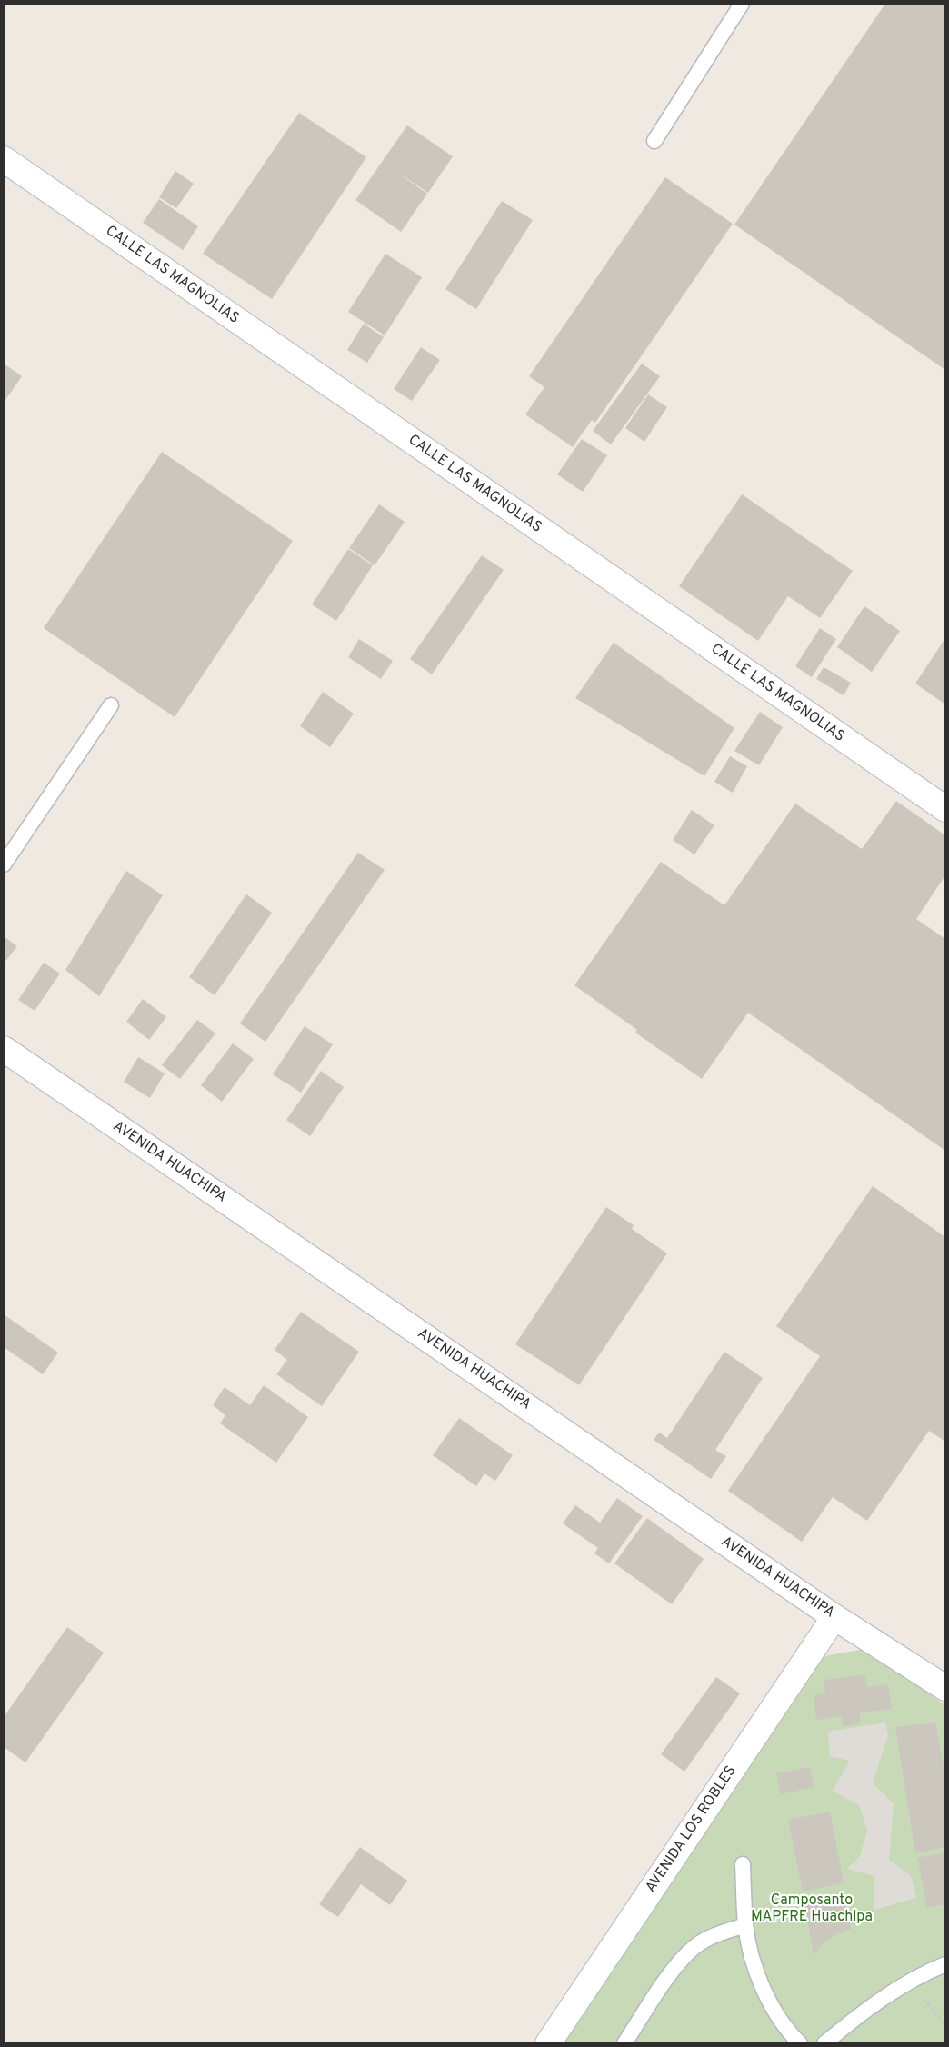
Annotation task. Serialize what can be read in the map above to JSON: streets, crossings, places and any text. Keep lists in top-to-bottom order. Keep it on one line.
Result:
{"streets":{"street":["CALLE LAS MAGNOLIAS","AVENIDA HUACHIPA","AVENIDA LOS ROBLES"]},"crossings":[["AVENIDA HUACHIPA","AVENIDA LOS ROBLES"]],"parks":["Camposanto MAPFRE Huachipa"]}
